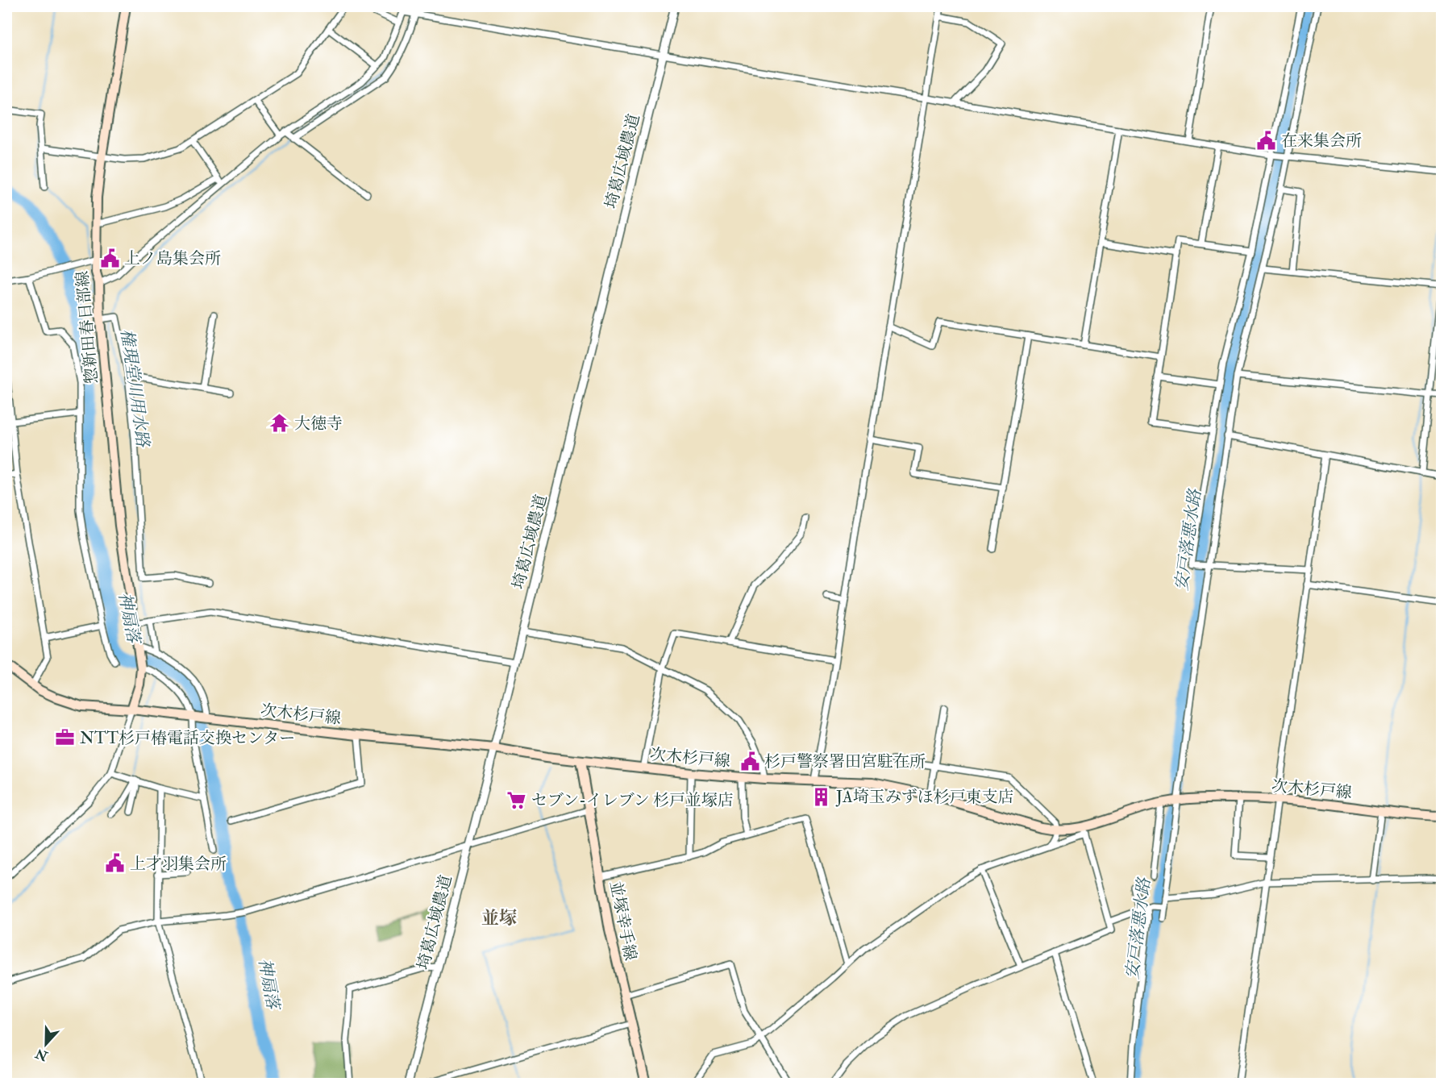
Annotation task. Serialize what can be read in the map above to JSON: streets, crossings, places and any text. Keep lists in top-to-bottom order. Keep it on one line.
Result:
{"streets":{"main road":["惣新田春日部線","次木杉戸線","並塚幸手線"],"street":["埼葛広域農道"]},"crossings":[["埼葛広域農道","次木杉戸線"],["次木杉戸線","並塚幸手線"]],"districts":["並塚"],"water":["権現堂川用水路","安戸落悪水路","神扇落"],"places":{"public building":["在来集会所","上ノ島集会所","杉戸警察署田宮駐在所","上才羽集会所"],"temple":["大徳寺"],"office":["NTT杉戸椿電話交換センター"],"building":["JA埼玉みずほ杉戸東支店"],"supermarket":["セブン-イレブン 杉戸並塚店"]},"north":"bottom"}
